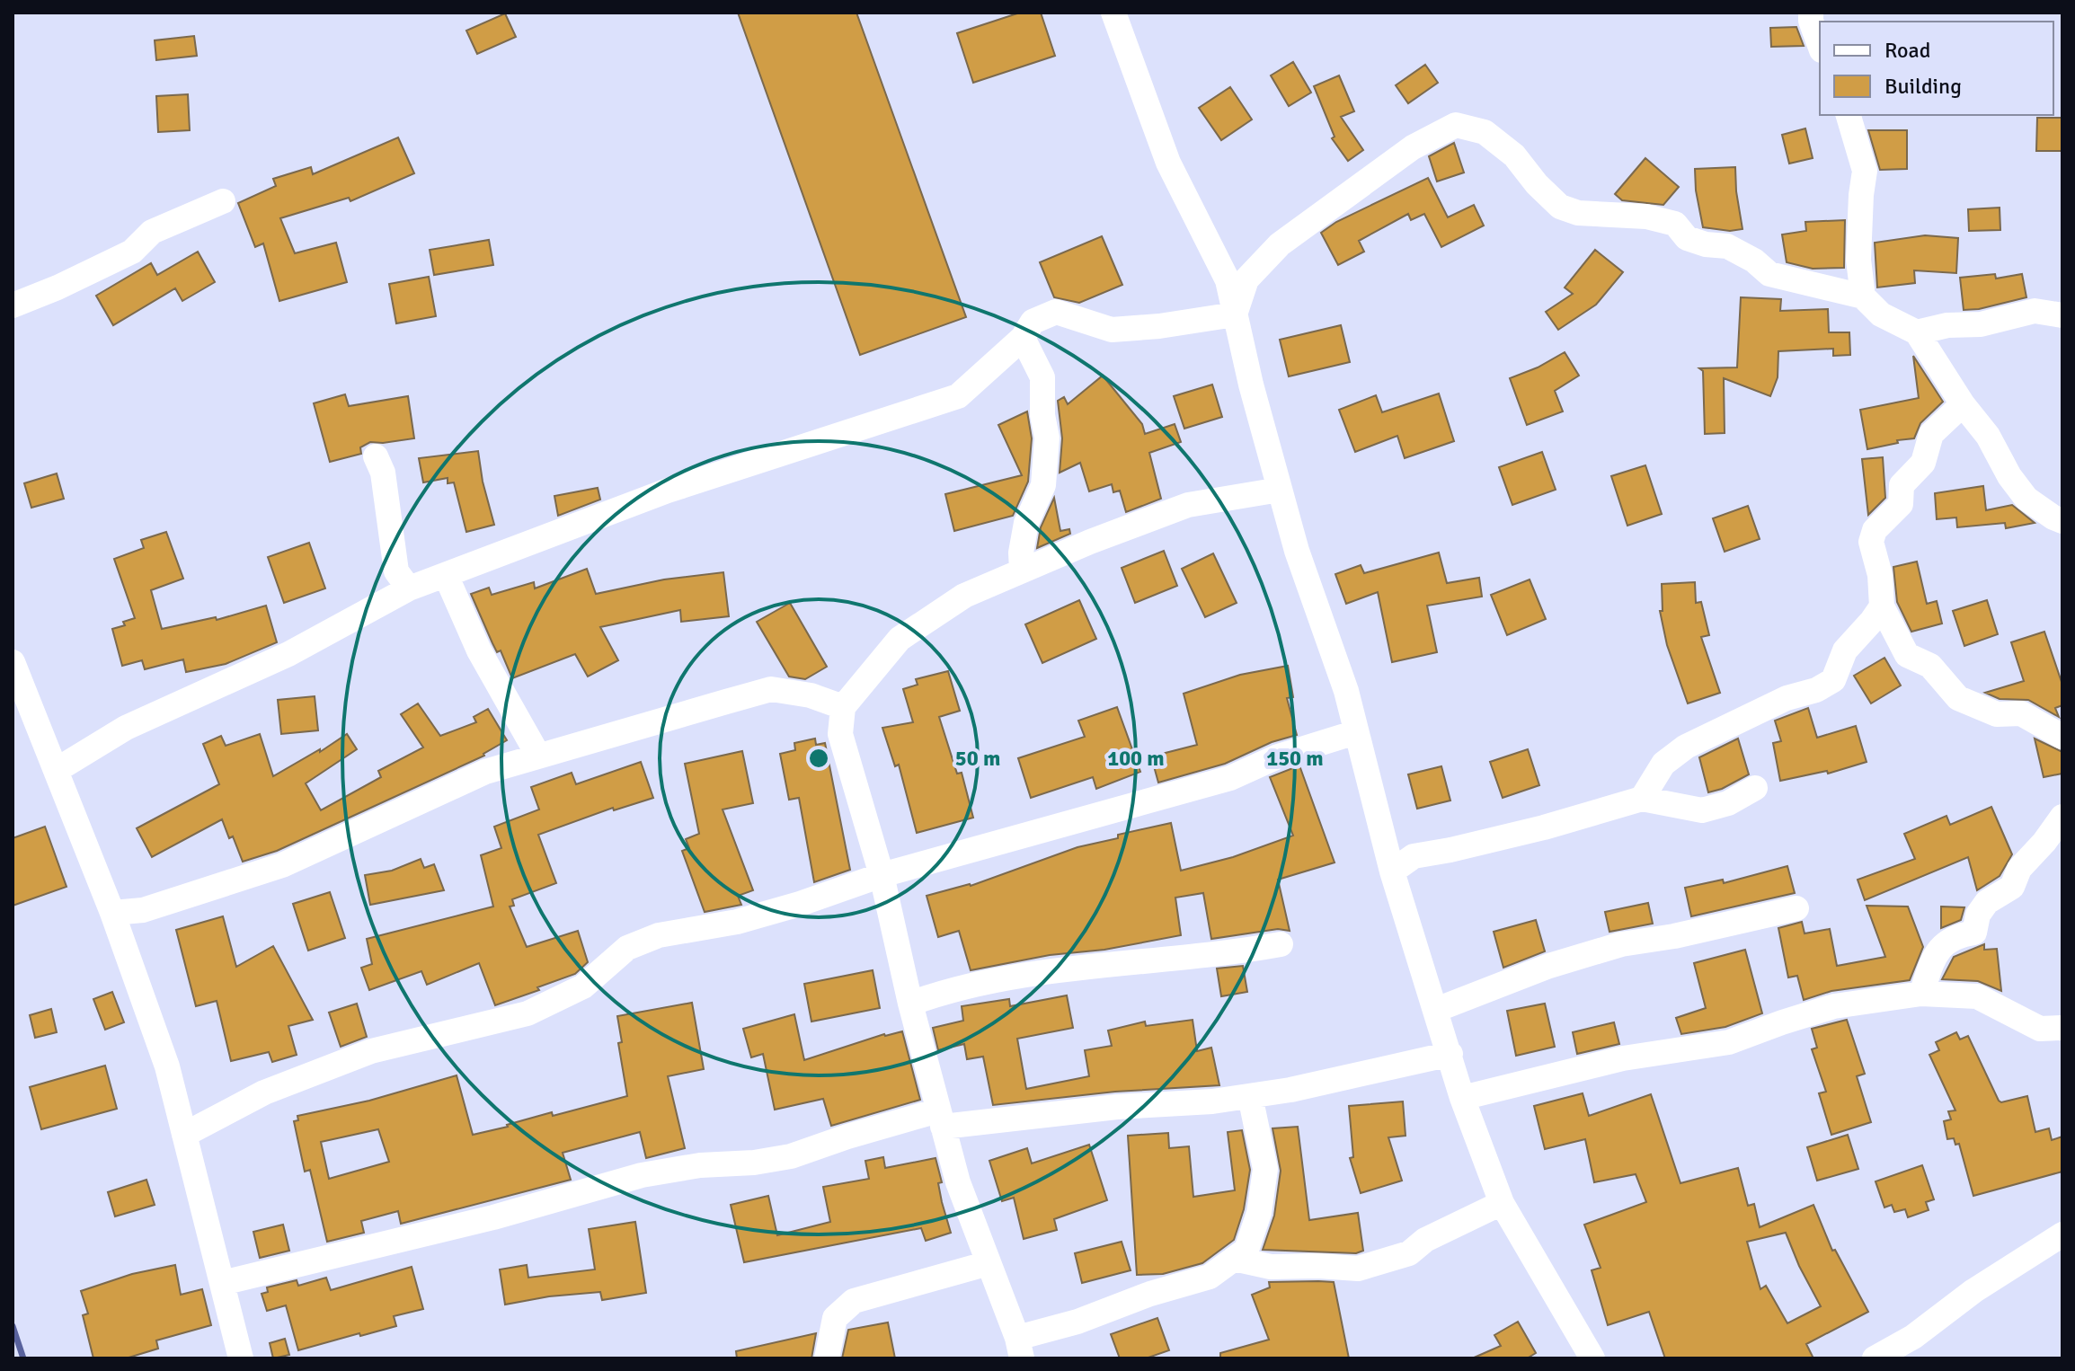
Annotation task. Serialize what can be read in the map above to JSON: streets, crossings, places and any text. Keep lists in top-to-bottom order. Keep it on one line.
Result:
{"legend":["Road","Building"],"rings":["50 m","100 m","150 m"]}
